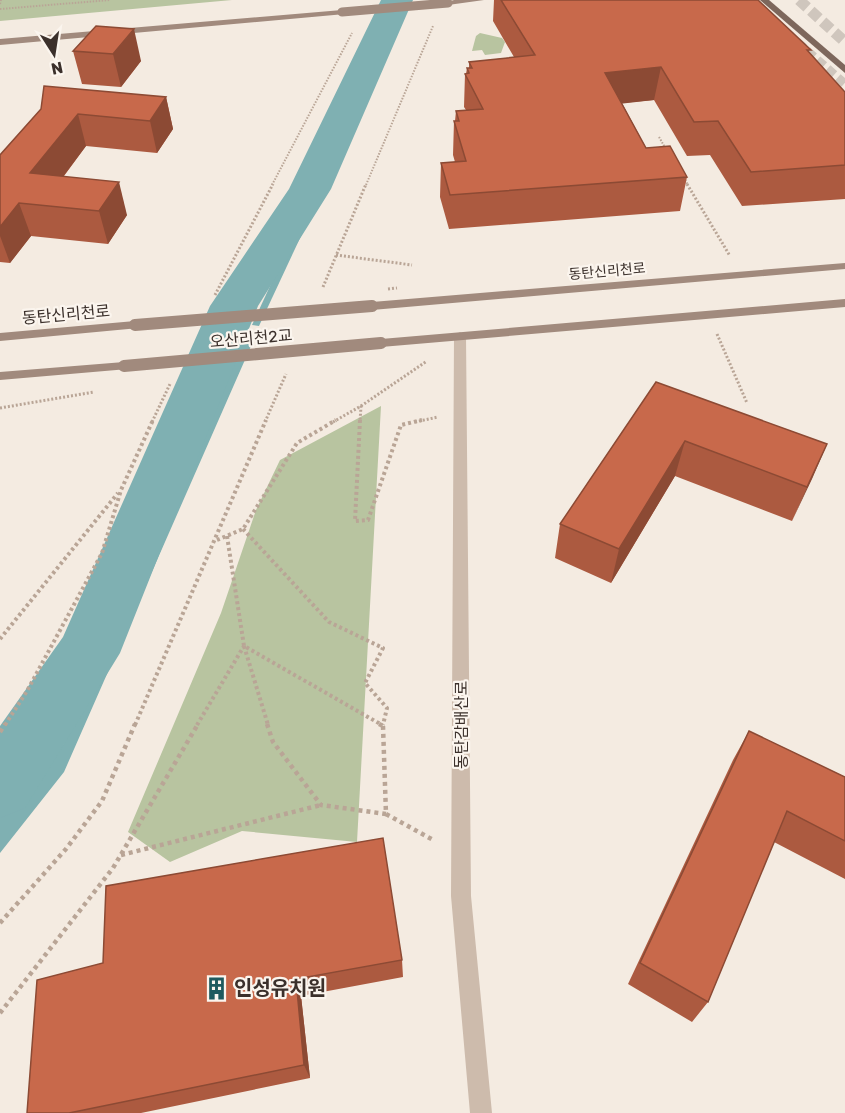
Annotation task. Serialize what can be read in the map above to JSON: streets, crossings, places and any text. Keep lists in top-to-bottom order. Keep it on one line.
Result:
{"streets":{"street":["동탄신리천로","오산리천2교","동탄감배산로"]},"crossings":[["동탄신리천로","오산리천2교"],["오산리천2교","동탄감배산로"]],"places":{"building":["인성유치원"]},"north":"bottom"}
